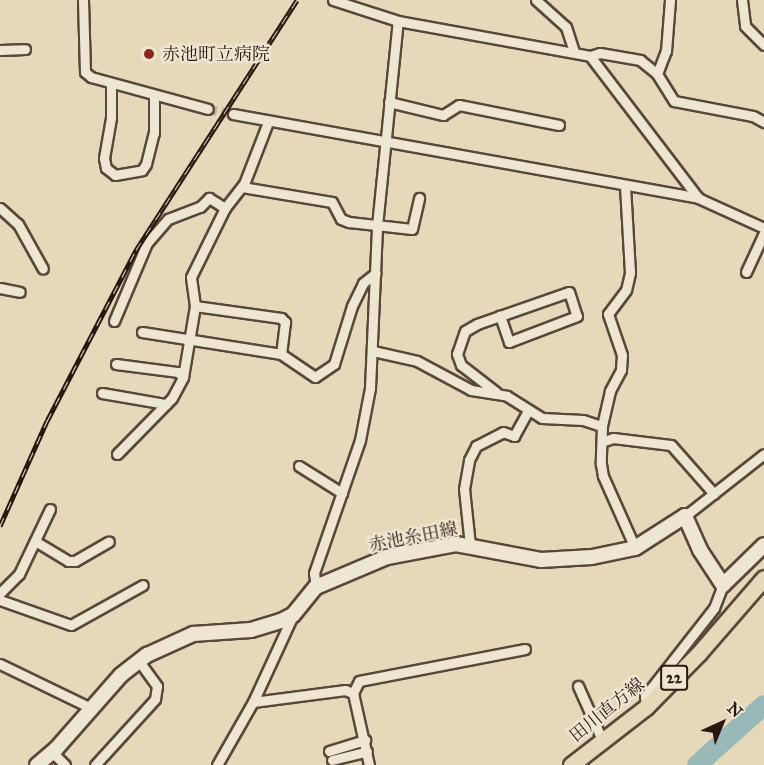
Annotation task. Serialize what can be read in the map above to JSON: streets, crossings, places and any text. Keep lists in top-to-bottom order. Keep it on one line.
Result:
{"streets":{"main road":["赤池糸田線","22","田川直方線"]},"places":["赤池町立病院"],"north":"top right"}
